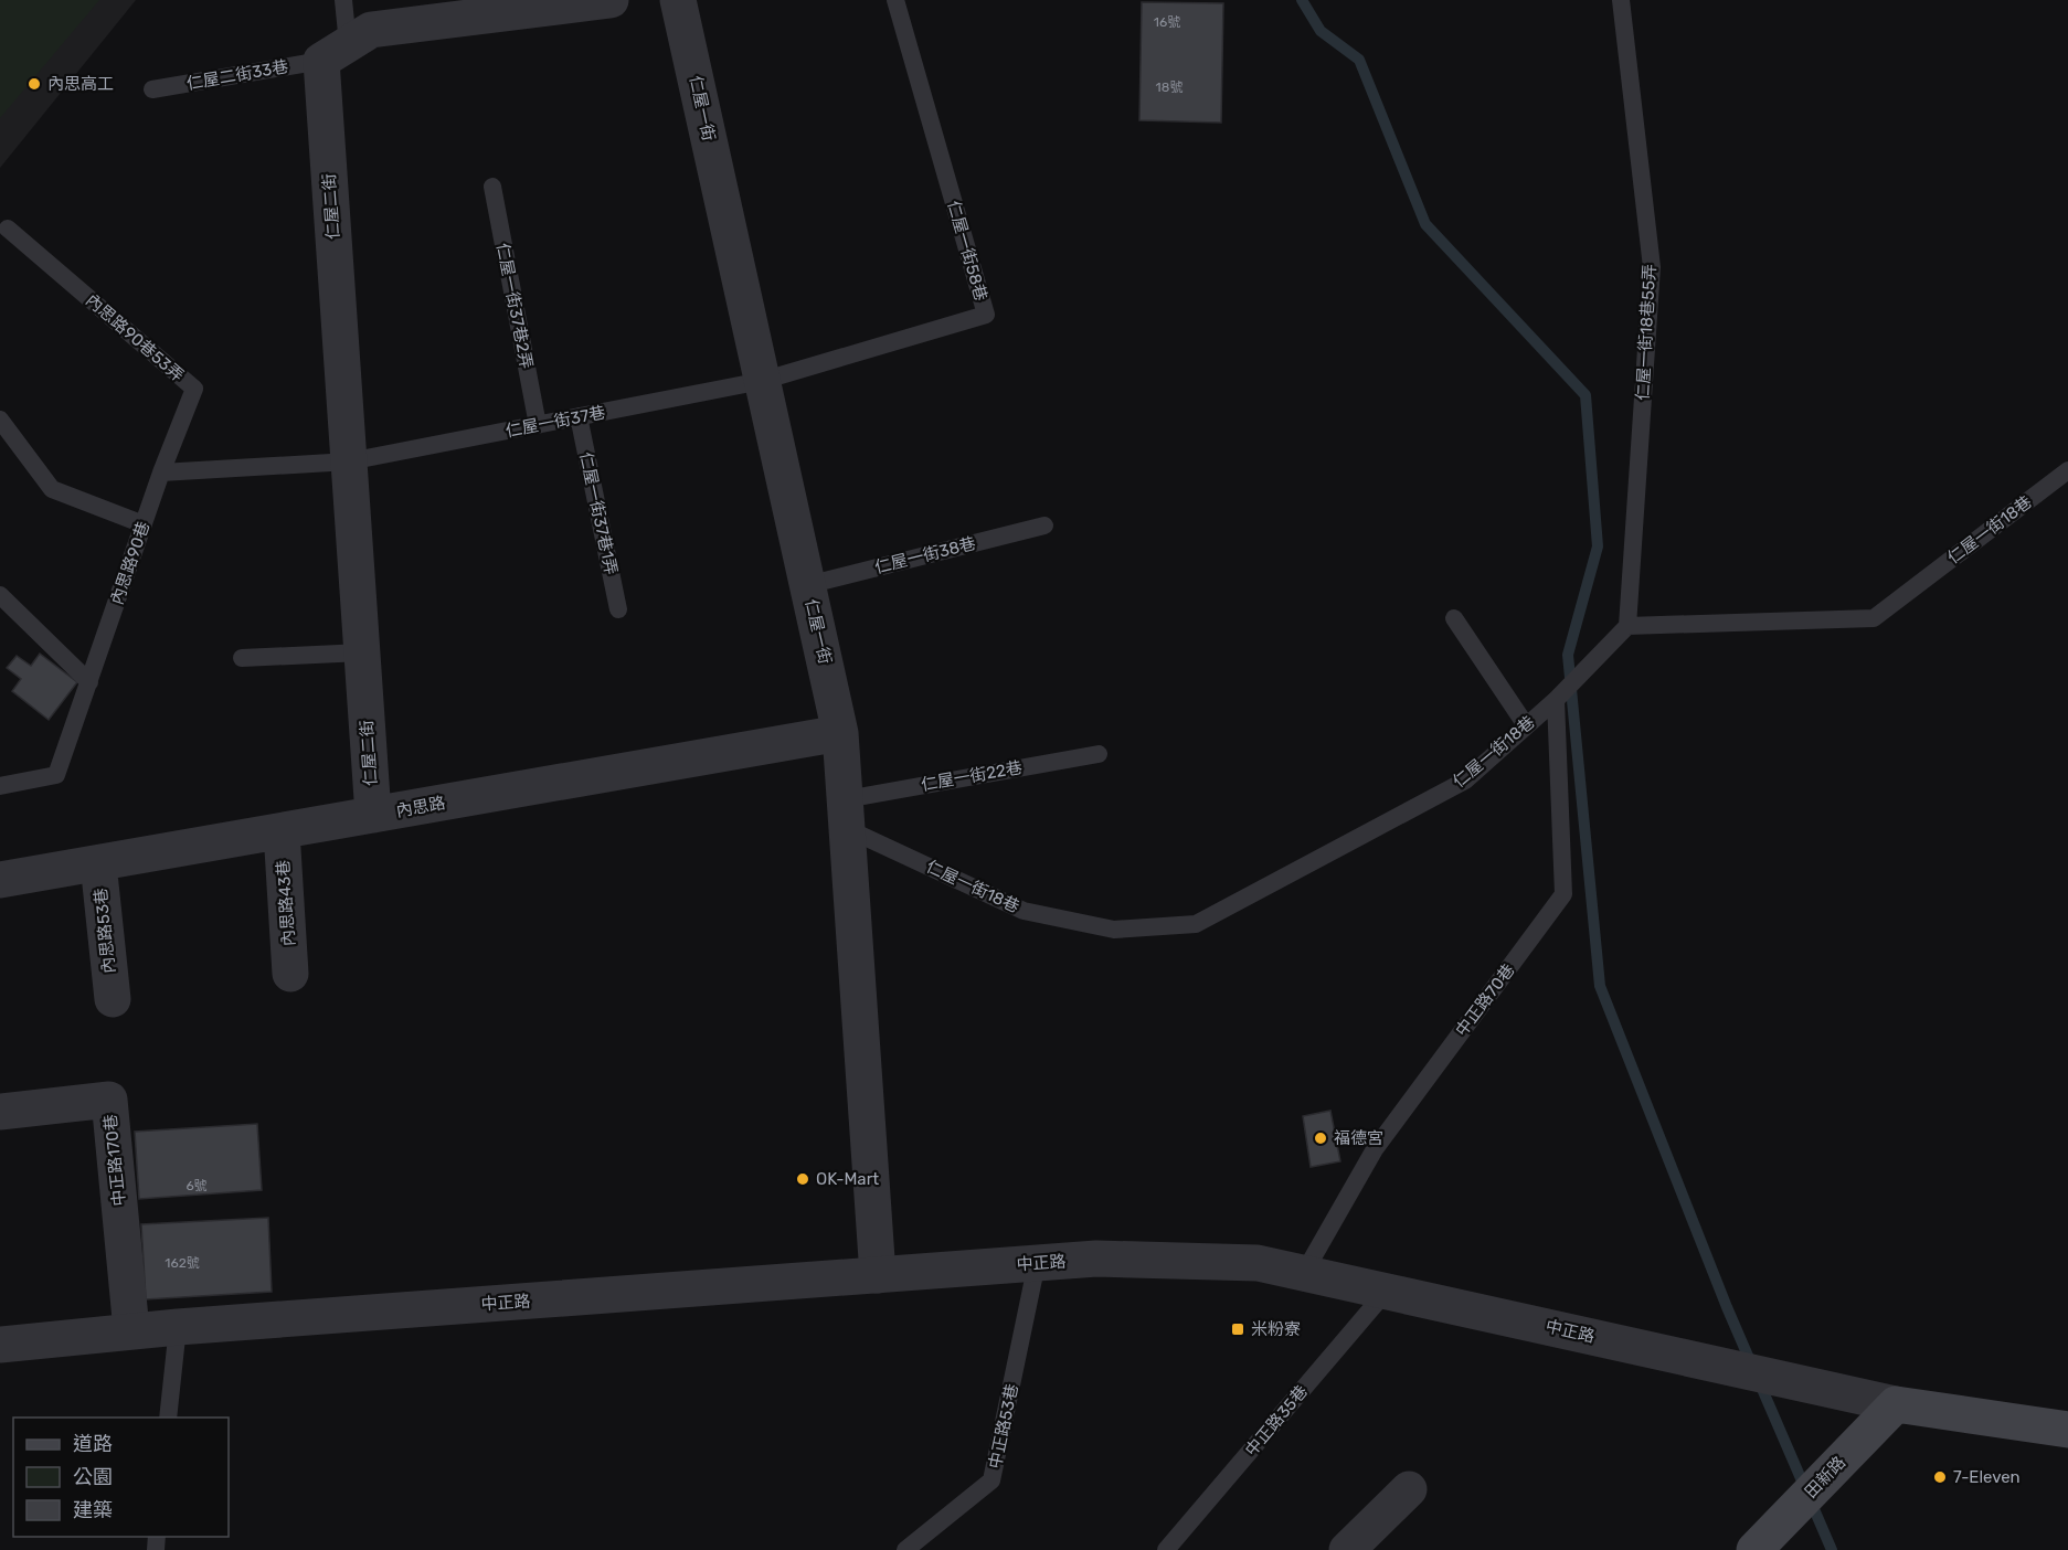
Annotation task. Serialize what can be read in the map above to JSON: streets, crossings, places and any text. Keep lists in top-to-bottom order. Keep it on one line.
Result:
{"streets":{"main road":["中正路","田新路"],"street":["仁屋一街","仁屋二街","內思路","內思路43巷","內思路53巷","中正路170巷"],"lane":["仁屋二街33巷","仁屋一街58巷","仁屋一街37巷2弄","仁屋一街18巷55弄","內思路90巷53弄","仁屋一街37巷","仁屋一街37巷1弄","仁屋一街18巷","仁屋一街38巷","內思路90巷","仁屋一街22巷","中正路70巷","中正路35巷","中正路53巷"]},"crossings":[["仁屋二街33巷","仁屋二街"],["仁屋一街","仁屋一街58巷"],["仁屋一街","仁屋一街37巷"],["仁屋一街","仁屋一街18巷"],["仁屋一街","仁屋一街38巷"],["仁屋一街","仁屋一街22巷"],["仁屋一街","內思路"],["仁屋一街","中正路"],["仁屋二街","仁屋一街37巷"],["仁屋二街","內思路"],["仁屋一街58巷","仁屋一街37巷"],["仁屋一街37巷2弄","仁屋一街37巷"],["仁屋一街18巷55弄","仁屋一街18巷"],["內思路90巷53弄","內思路90巷"],["仁屋一街37巷","仁屋一街37巷1弄"],["仁屋一街18巷","仁屋一街22巷"],["仁屋一街18巷","中正路70巷"],["內思路","內思路43巷"],["內思路","內思路53巷"],["中正路70巷","中正路"],["中正路170巷","中正路"],["中正路","中正路35巷"],["中正路","中正路53巷"],["中正路","田新路"]],"places":{"other":["內思高工","福德宮","OK-Mart","7-Eleven"],"transit":["米粉寮"]},"house_numbers":["16號","18號","6號","162號"],"legend":["道路","公園","建築"]}
